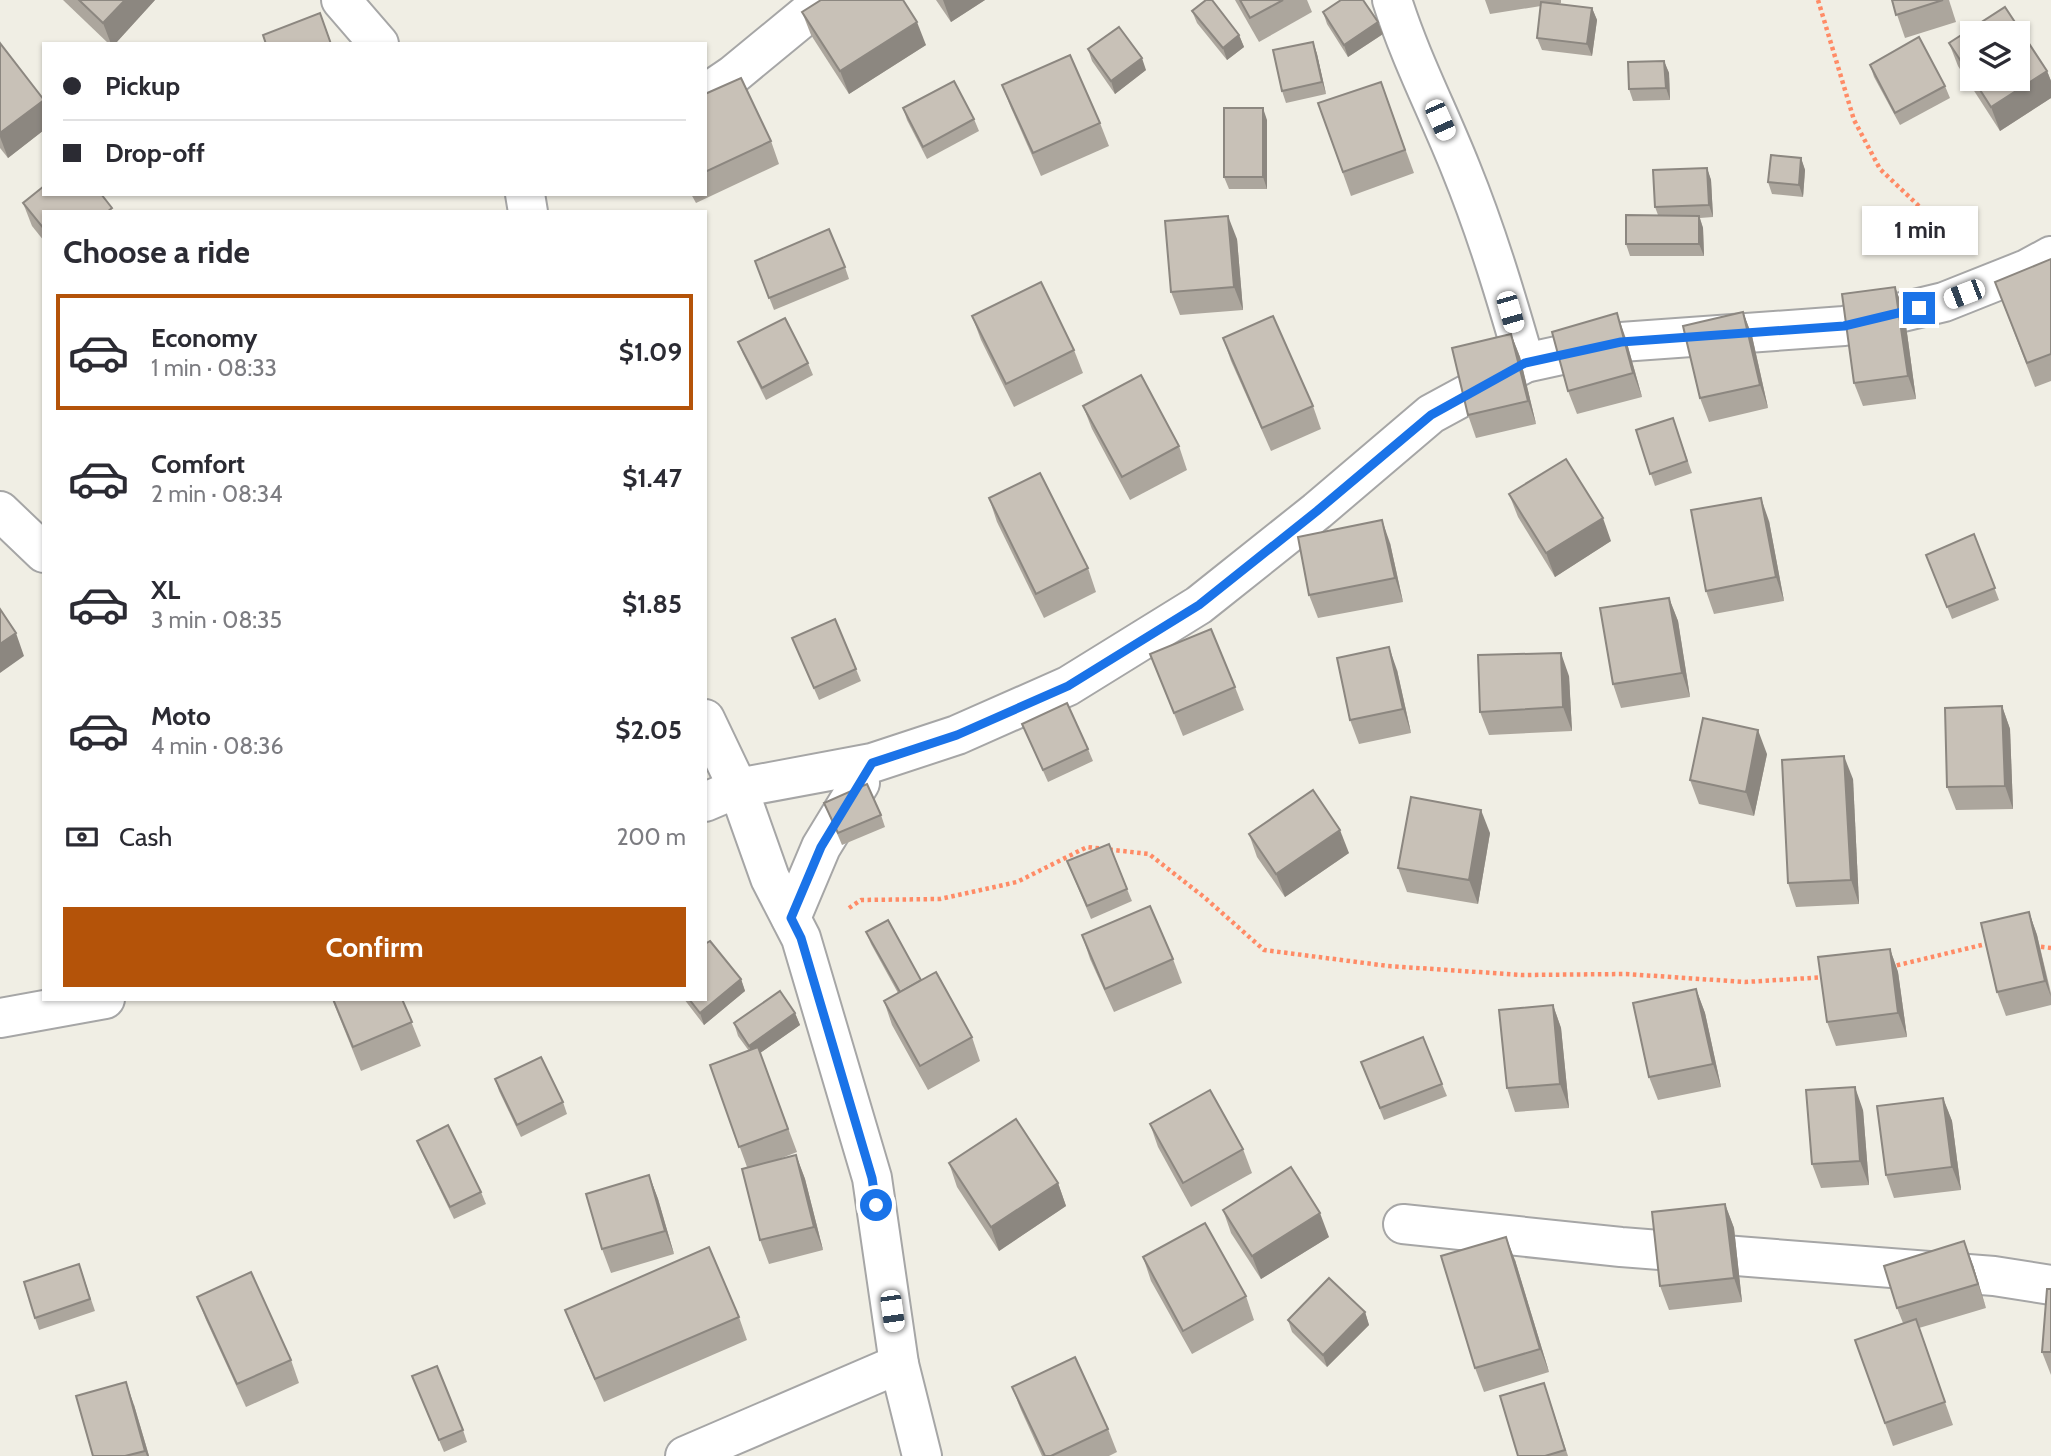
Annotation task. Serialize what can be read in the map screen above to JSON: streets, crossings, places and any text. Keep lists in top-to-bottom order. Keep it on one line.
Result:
{"page":{"banner":["Pickup","Drop-off"],"bubble":"1 min","heading":"Choose a ride","list":[{"name":"Economy","note":"1 min · 08:33","value":"$1.09"},{"name":"Comfort","note":"2 min · 08:34","value":"$1.47"},{"name":"XL","note":"3 min · 08:35","value":"$1.85"},{"name":"Moto","note":"4 min · 08:36","value":"$2.05"}],"pay":["Cash","200 m"],"buttons":"Confirm"}}
